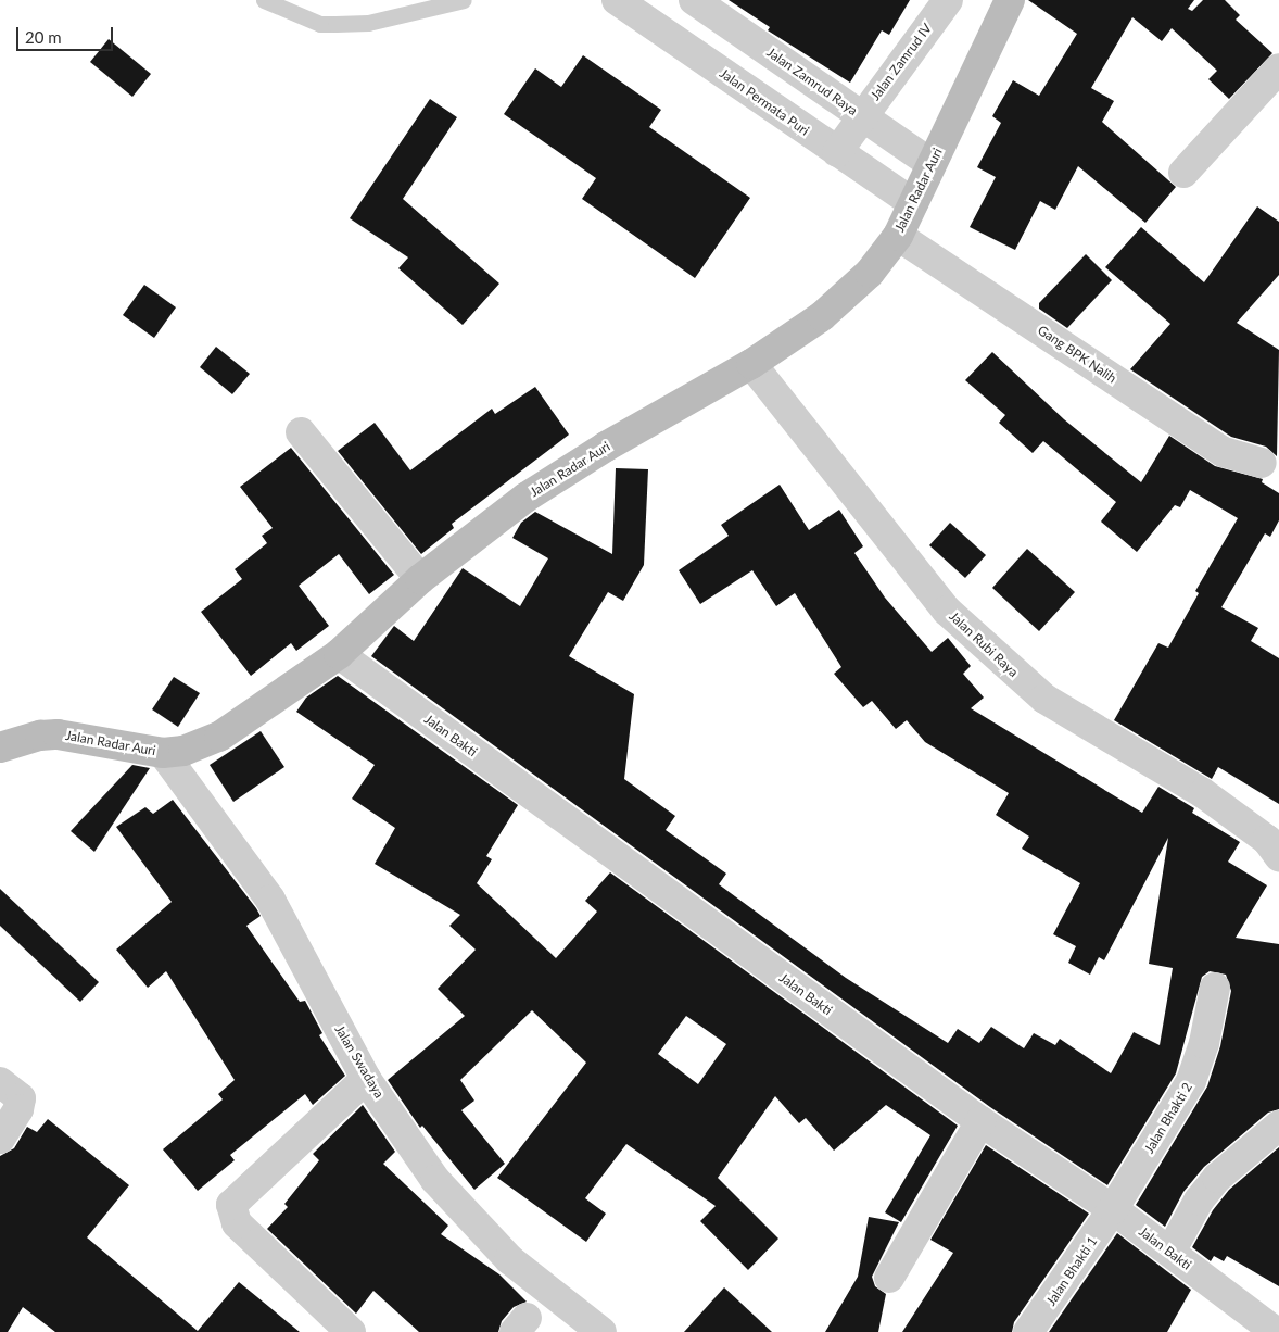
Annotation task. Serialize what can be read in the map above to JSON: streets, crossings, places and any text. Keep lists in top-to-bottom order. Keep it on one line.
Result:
{"streets":{"main road":["Jalan Radar Auri"],"street":["Jalan Zamrud IV","Jalan Zamrud Raya","Jalan Permata Puri","Gang BPK Nalih","Jalan Rubi Raya","Jalan Bakti","Jalan Swadaya","Jalan Bhakti 2","Jalan Bhakti 1"]},"crossings":[["Jalan Zamrud IV","Jalan Zamrud Raya"],["Jalan Zamrud IV","Jalan Permata Puri"],["Jalan Zamrud Raya","Jalan Radar Auri"],["Jalan Permata Puri","Jalan Radar Auri"],["Jalan Radar Auri","Gang BPK Nalih"],["Jalan Radar Auri","Jalan Rubi Raya"],["Jalan Radar Auri","Jalan Bakti"],["Jalan Radar Auri","Jalan Swadaya"],["Jalan Bakti","Jalan Bhakti 2"],["Jalan Bakti","Jalan Bhakti 1"],["Jalan Bhakti 2","Jalan Bhakti 1"]],"scale_bar":"20 m"}
